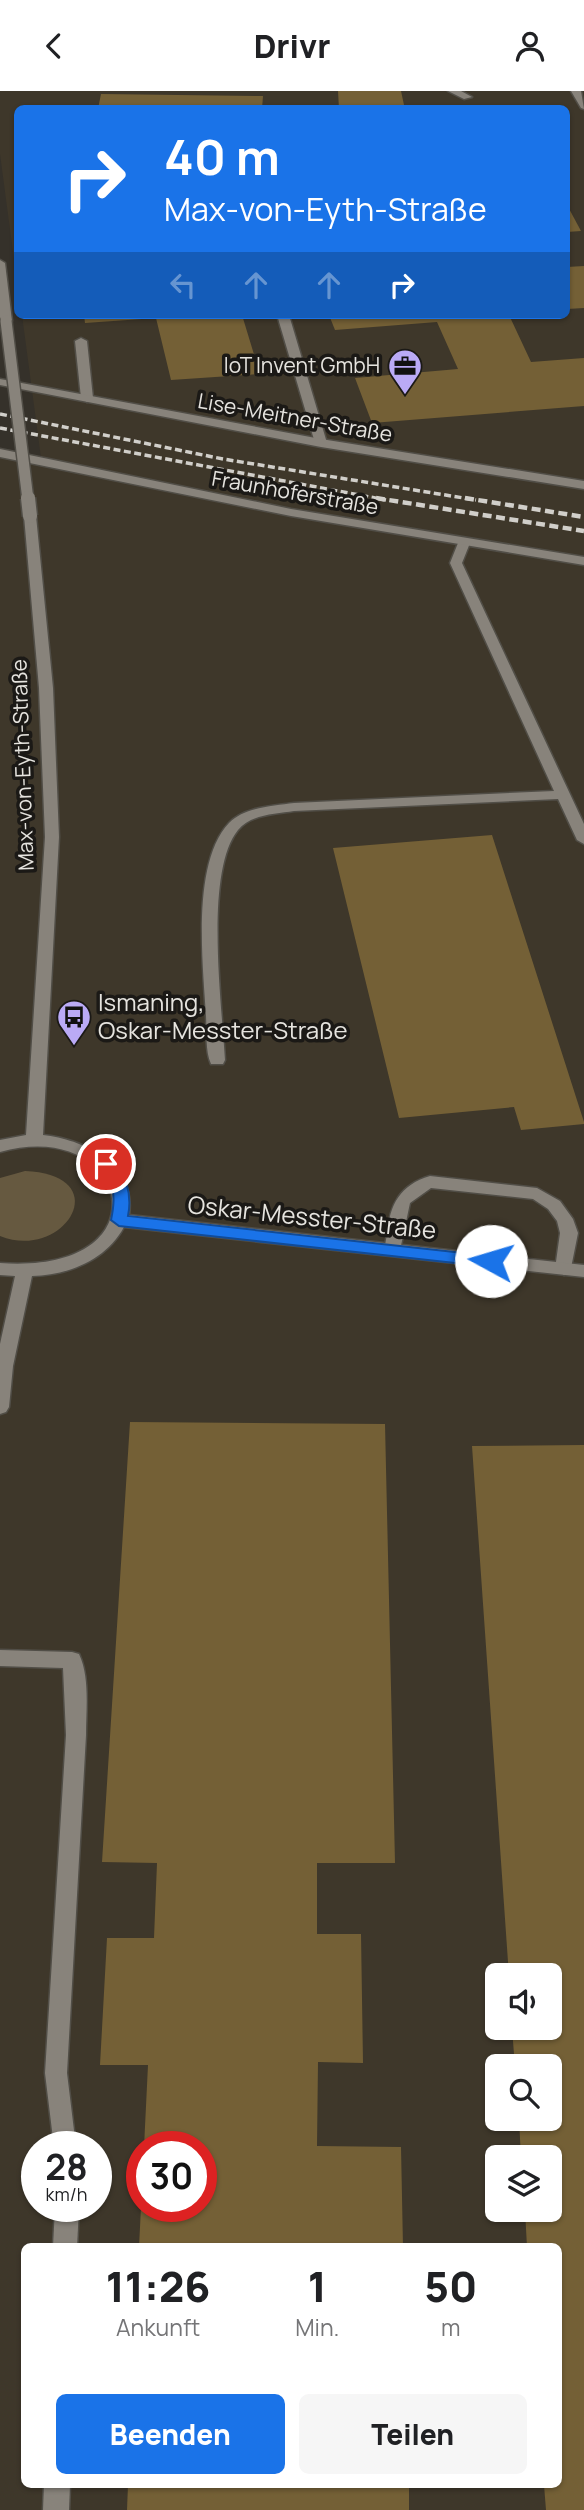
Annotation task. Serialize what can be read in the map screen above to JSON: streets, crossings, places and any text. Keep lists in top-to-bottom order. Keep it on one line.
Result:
{"streets":{"street":["Lise-Meitner-Straße","Fraunhoferstraße","Max-von-Eyth-Straße","Oskar-Messter-Straße"]},"places":{"office":["IoT Invent GmbH"],"bus stop":["Ismaning, Oskar-Messter-Straße"]},"page":{"header":"Drivr","turn":["40 m","Max-von-Eyth-Straße"],"speed":"28 km/h","limit":"30","eta":["11:26","Ankunft","1","Min.","50","m"],"buttons":["Beenden","Teilen"]}}
